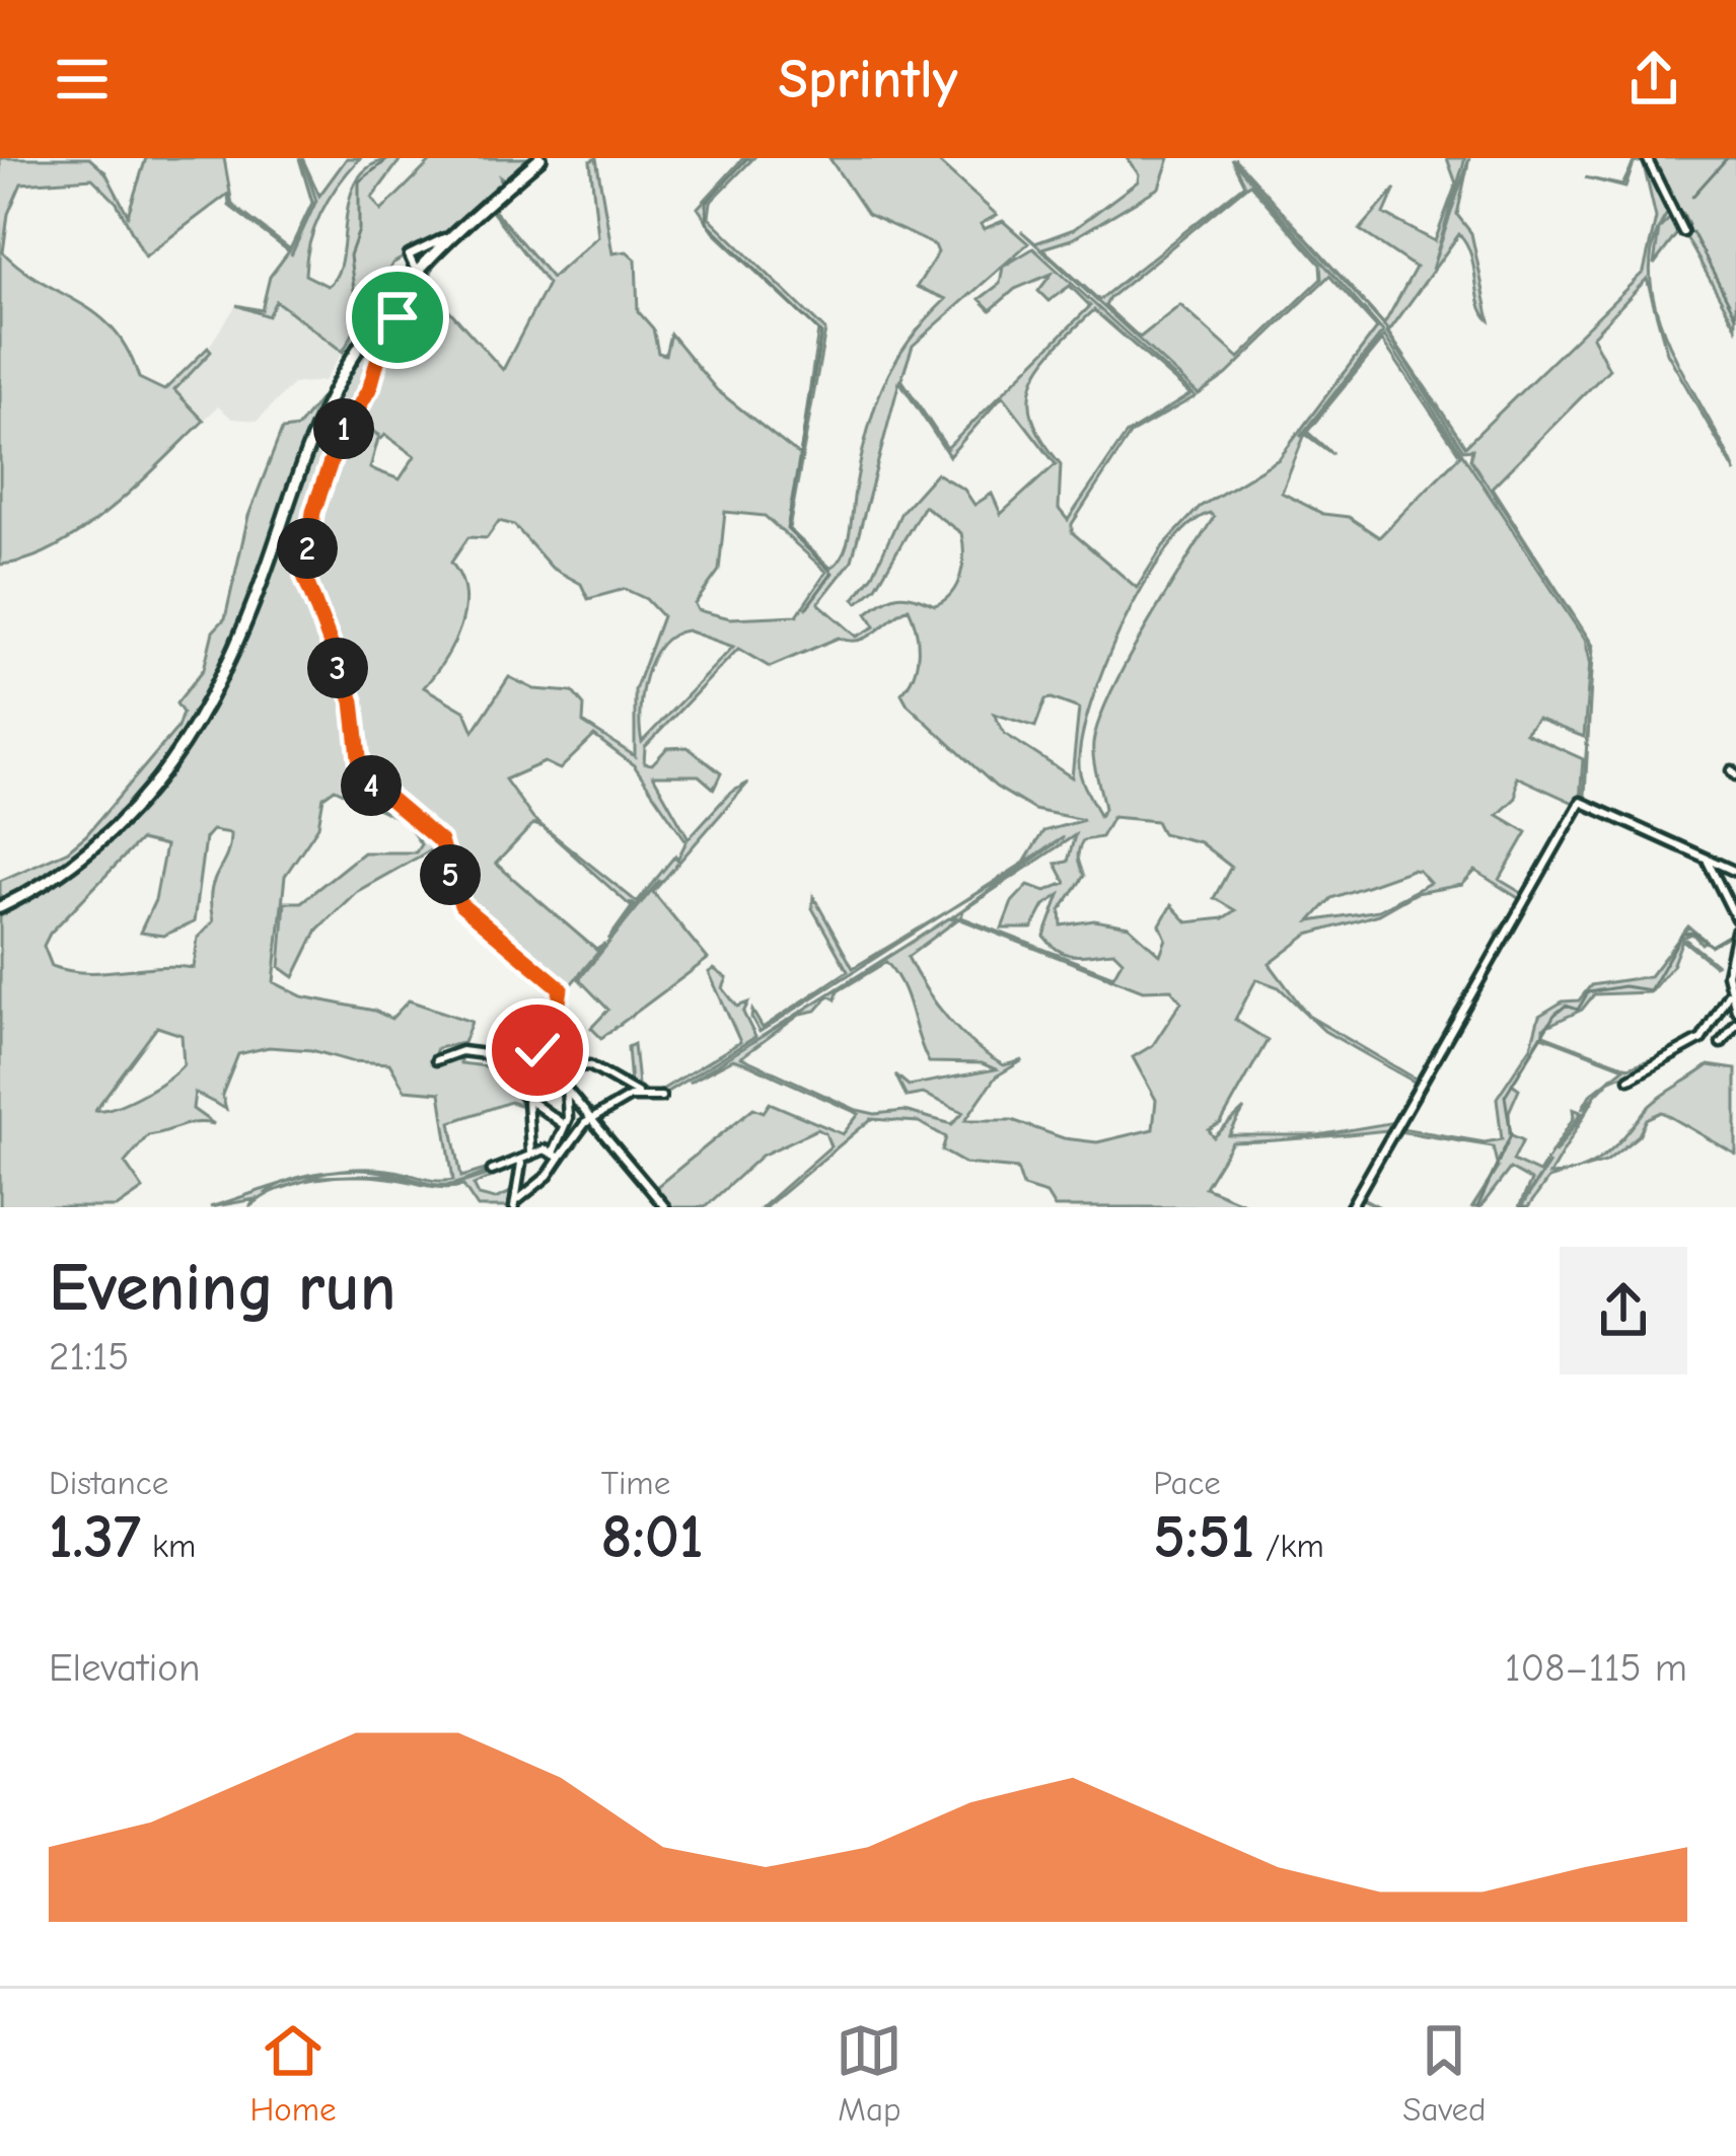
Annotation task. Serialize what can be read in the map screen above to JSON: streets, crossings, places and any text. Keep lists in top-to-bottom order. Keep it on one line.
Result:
{"page":{"header":"Sprintly","pins":["1","2","3","4","5"],"heading":["Evening run","21:15"],"stats":[["Distance","1.37 km"],["Time","8:01"],["Pace","5:51 /km"]],"chart":["Elevation","108–115 m"],"tabs":["Home","Map","Saved"]}}
